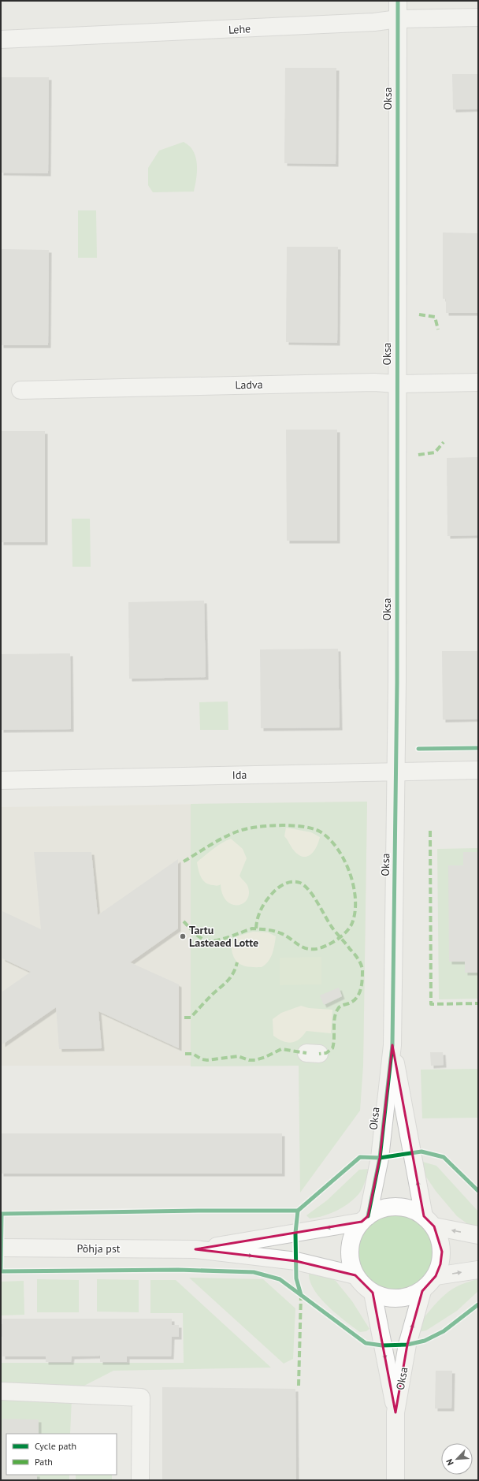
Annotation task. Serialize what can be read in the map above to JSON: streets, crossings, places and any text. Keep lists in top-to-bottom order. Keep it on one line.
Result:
{"streets":{"street":["Lehe","Oksa","Ladva","Ida","Põhja pst"]},"crossings":[["Lehe","Oksa"],["Oksa","Ladva"],["Oksa","Ida"],["Oksa","Põhja pst"]],"places":["Tartu Lasteaed Lotte"],"legend":["Cycle path","Path"],"north":"bottom left"}
